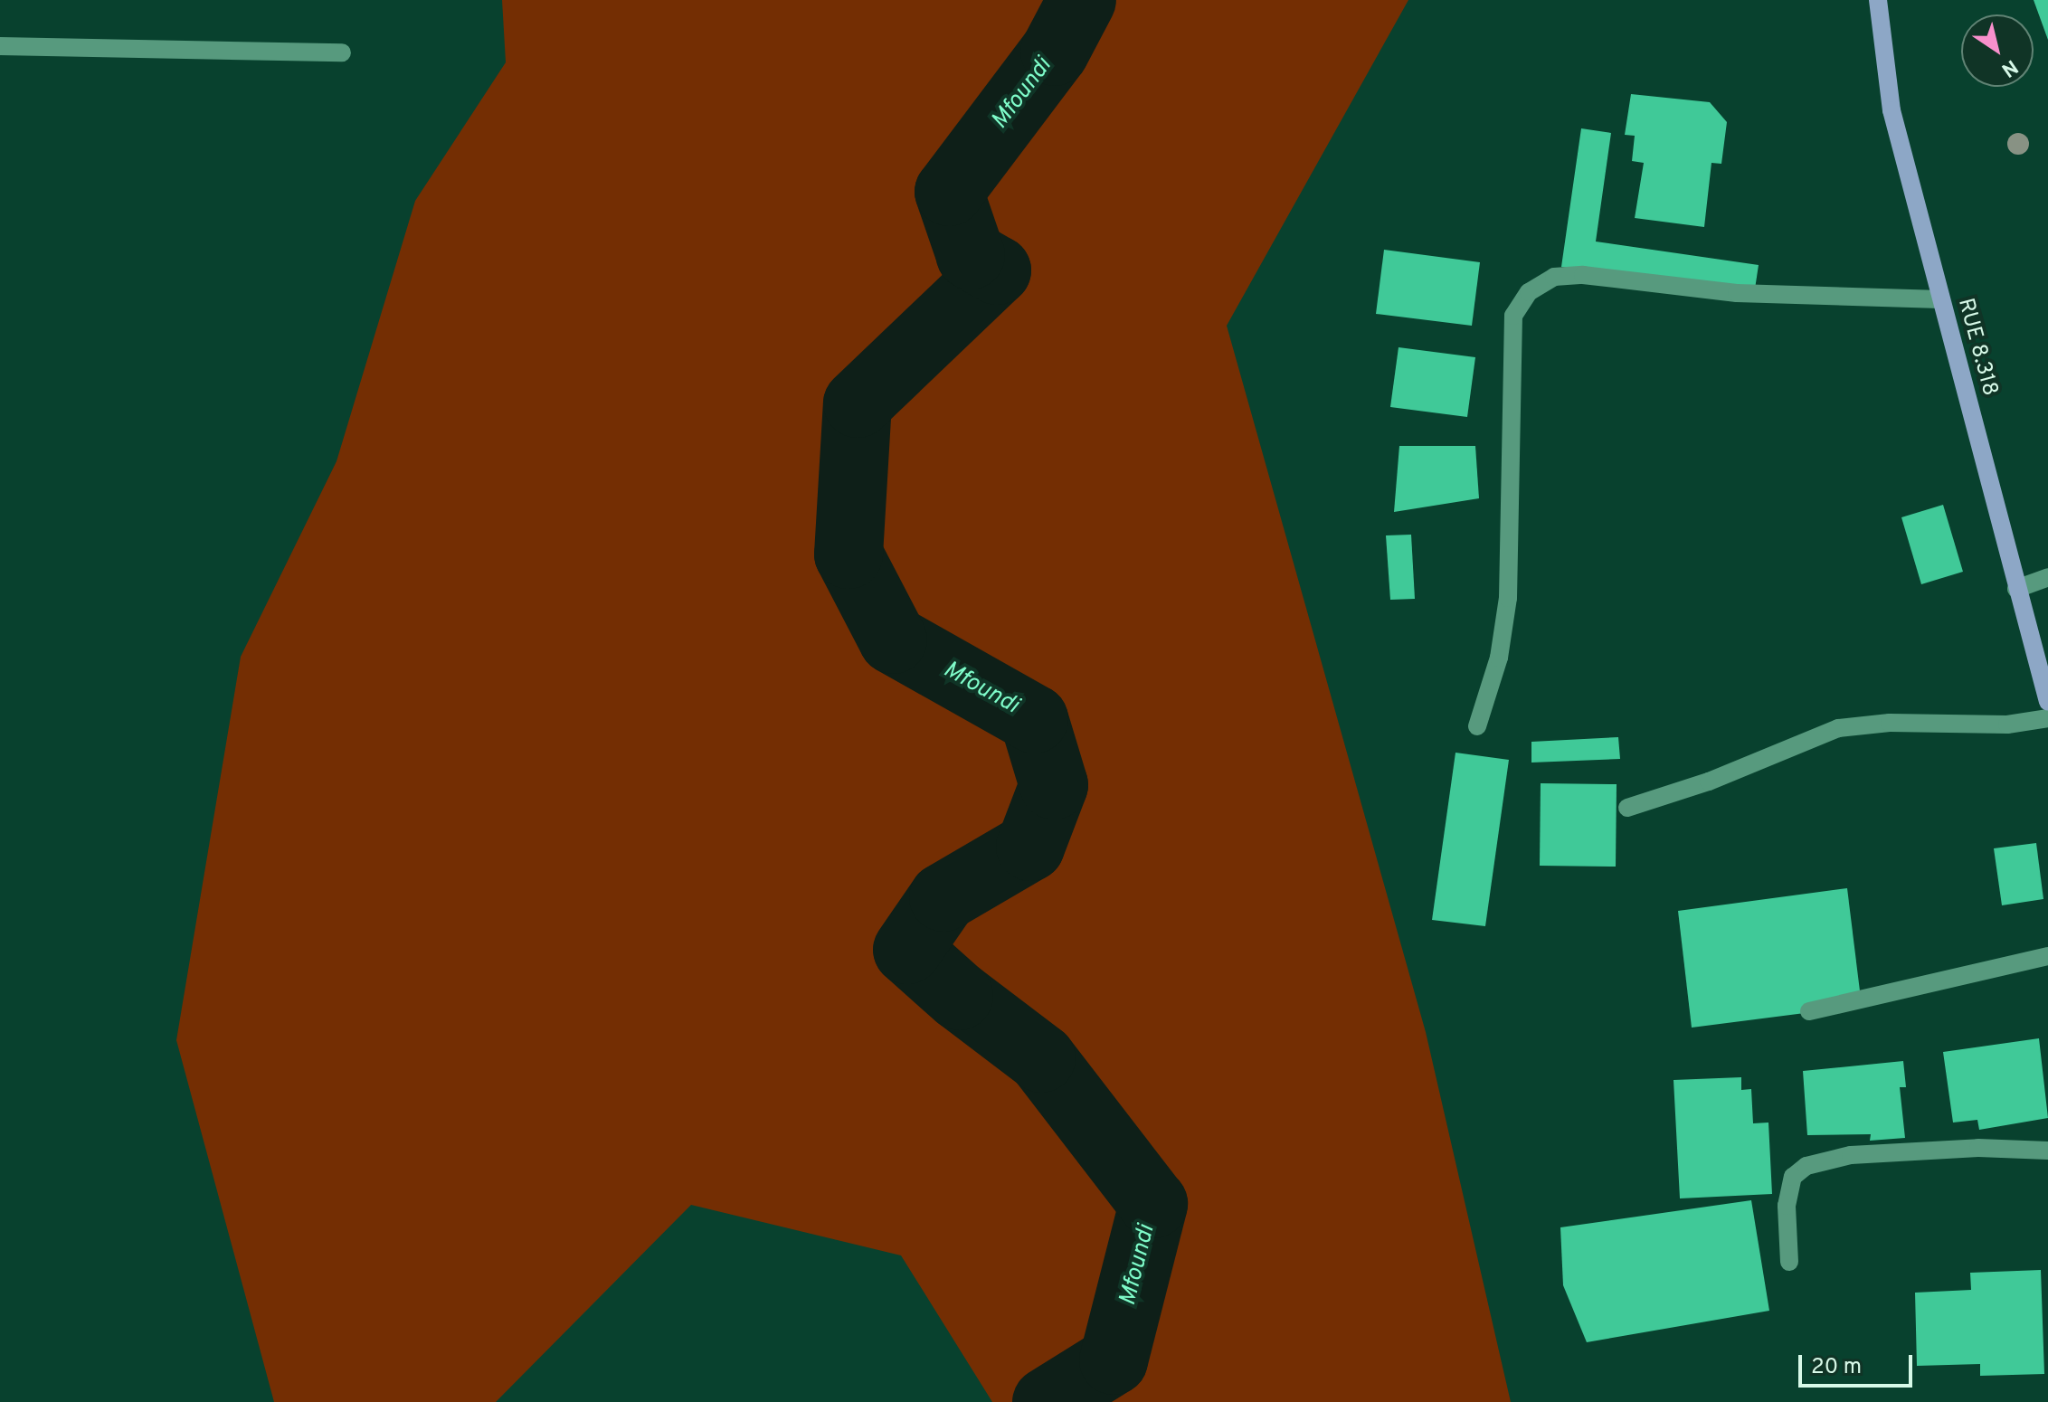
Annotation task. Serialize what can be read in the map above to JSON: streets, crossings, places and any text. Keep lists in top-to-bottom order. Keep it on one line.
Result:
{"streets":{"main road":["RUE 8.318"]},"water":["Mfoundi"],"scale_bar":"20 m","north":"bottom right"}
